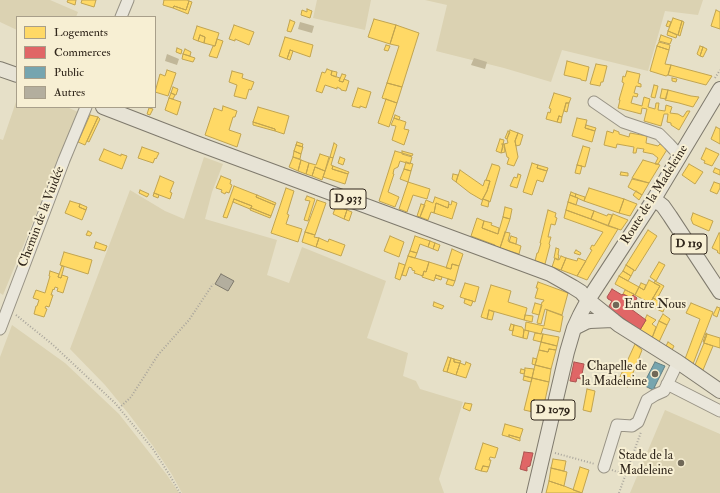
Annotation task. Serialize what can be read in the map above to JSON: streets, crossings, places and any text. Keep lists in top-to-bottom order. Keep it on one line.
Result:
{"streets":{"main road":["Route de la Madeleine","D 933","D 119","D 1079"],"street":["Chemin de la Vuidée"]},"crossings":[["Route de la Madeleine","D 933"],["Route de la Madeleine","D 119"],["Route de la Madeleine","D 1079"],["D 933","D 1079"]],"places":["Entre Nous","Chapelle de la Madeleine","Stade de la Madeleine"],"legend":["Logements","Commerces","Public","Autres"]}
